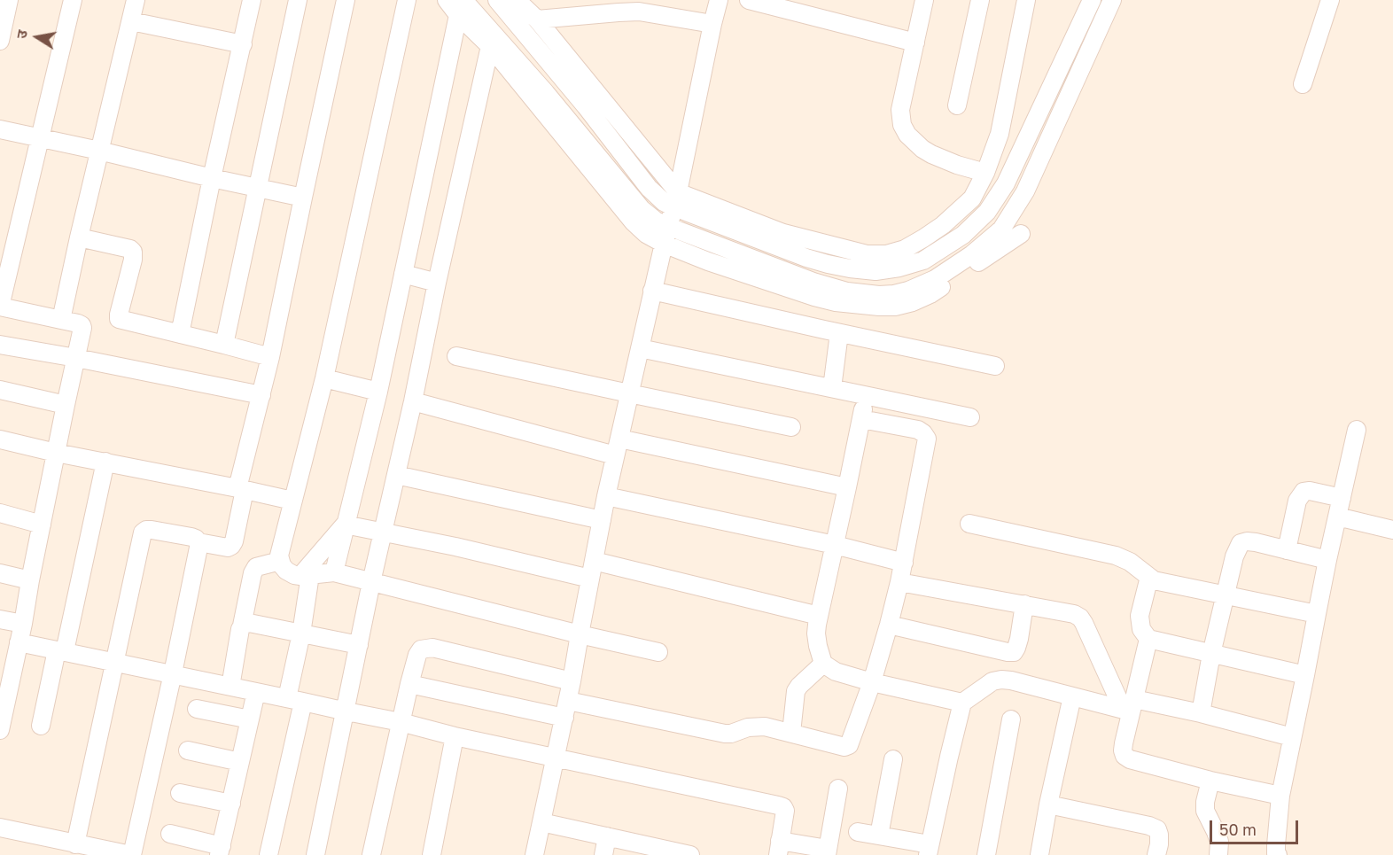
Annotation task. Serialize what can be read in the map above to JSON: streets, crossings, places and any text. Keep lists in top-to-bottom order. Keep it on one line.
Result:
{"scale_bar":"50 m","north":"left"}
